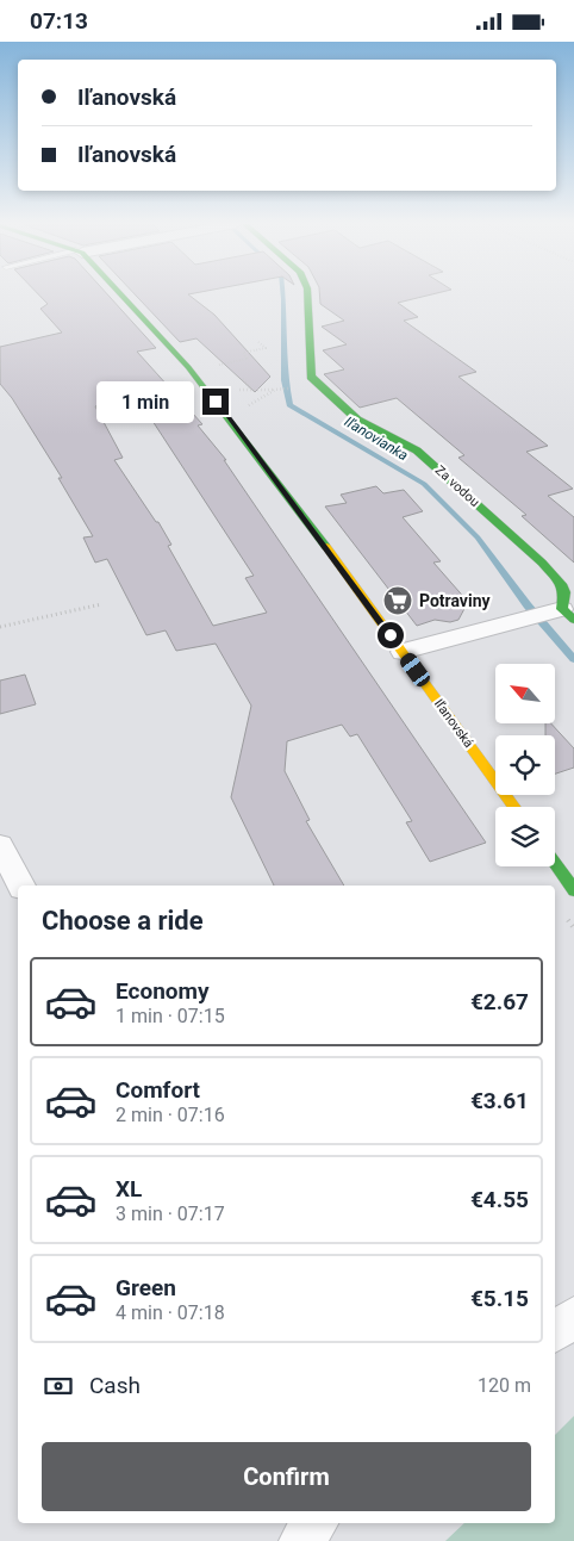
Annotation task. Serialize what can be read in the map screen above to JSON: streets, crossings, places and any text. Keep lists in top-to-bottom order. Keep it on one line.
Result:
{"streets":{"street":["Za vodou","Iľanovská"]},"water":["Iľanovianka"],"places":{"supermarket":["Potraviny"]},"north":"top left","page":{"status":"07:13","banner":["Iľanovská","Iľanovská"],"bubble":"1 min","heading":"Choose a ride","list":[{"name":"Economy","note":"1 min · 07:15","value":"€2.67"},{"name":"Comfort","note":"2 min · 07:16","value":"€3.61"},{"name":"XL","note":"3 min · 07:17","value":"€4.55"},{"name":"Green","note":"4 min · 07:18","value":"€5.15"}],"pay":["Cash","120 m"],"buttons":"Confirm"}}
